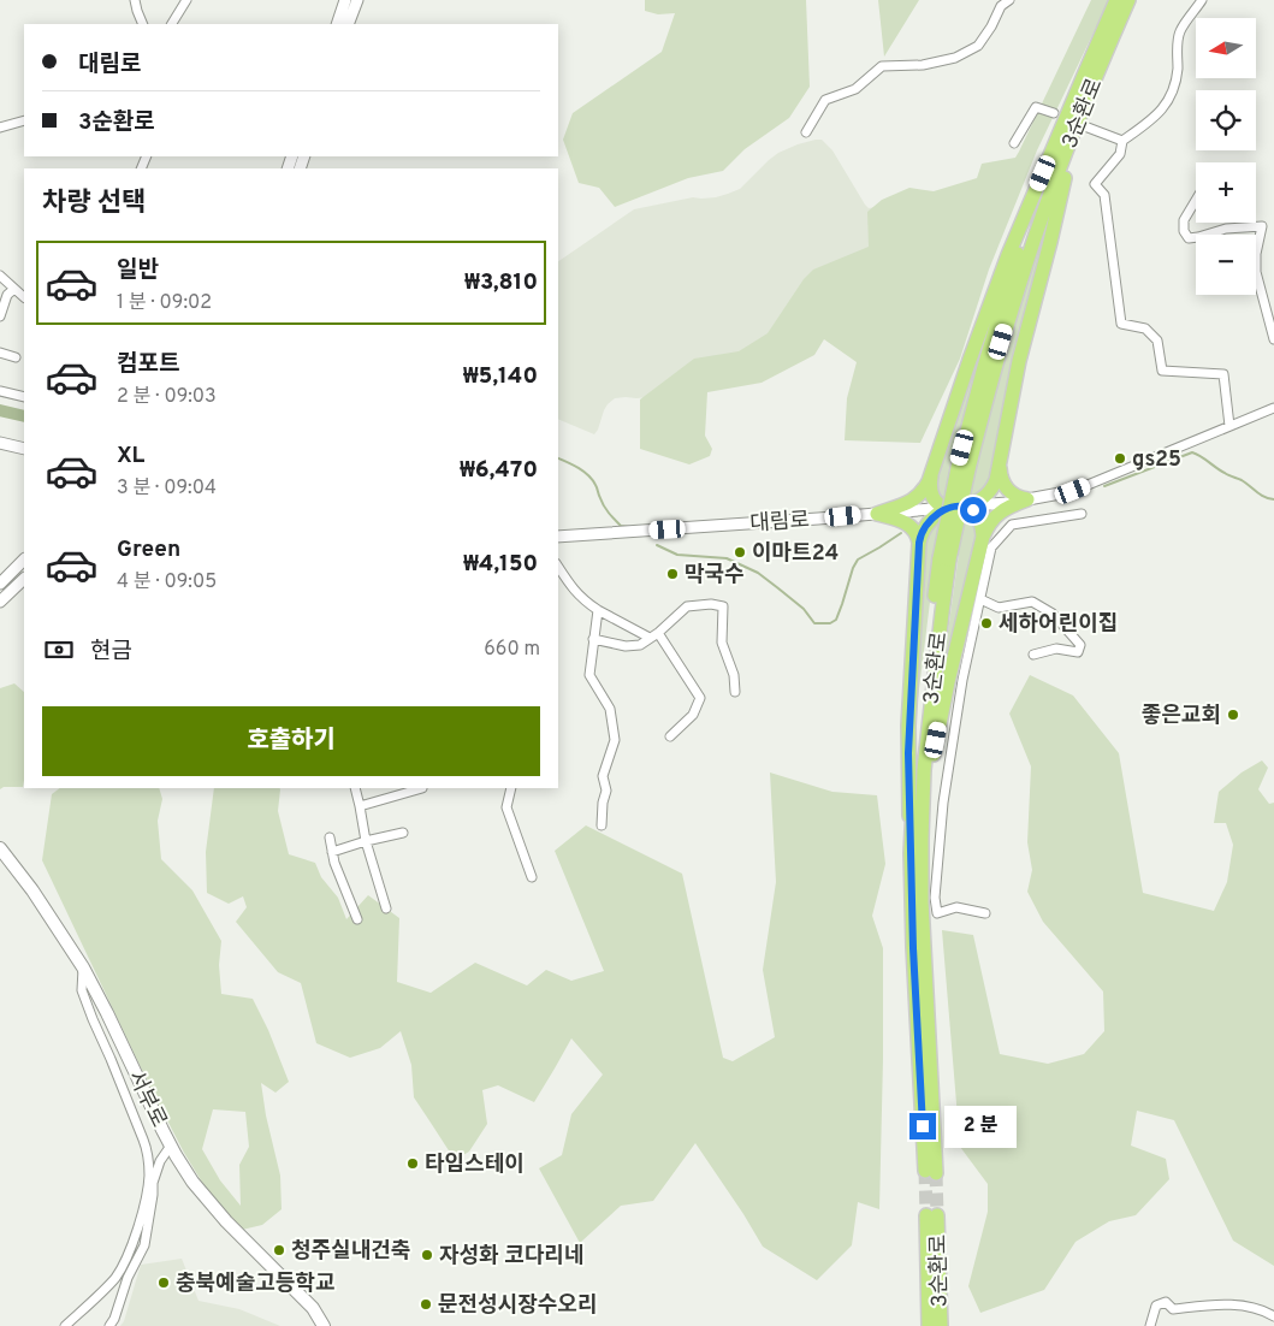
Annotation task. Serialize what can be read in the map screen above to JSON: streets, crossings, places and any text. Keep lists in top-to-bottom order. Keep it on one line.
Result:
{"streets":{"highway":["3순환로"],"main road":["서부로"],"street":["대림로"]},"places":["gs25","이마트24","막국수","세하어린이집","좋은교회","타임스테이","청주실내건축","자성화 코다리네","충북예술고등학교","문전성시장수오리"],"north":"left","page":{"map_buttons":["+","−"],"banner":["대림로","3순환로"],"heading":"차량 선택","list":[{"name":"일반","note":"1 분 · 09:02","value":"₩3,810"},{"name":"컴포트","note":"2 분 · 09:03","value":"₩5,140"},{"name":"XL","note":"3 분 · 09:04","value":"₩6,470"},{"name":"Green","note":"4 분 · 09:05","value":"₩4,150"}],"pay":["현금","660 m"],"buttons":"호출하기","bubble":"2 분"}}
